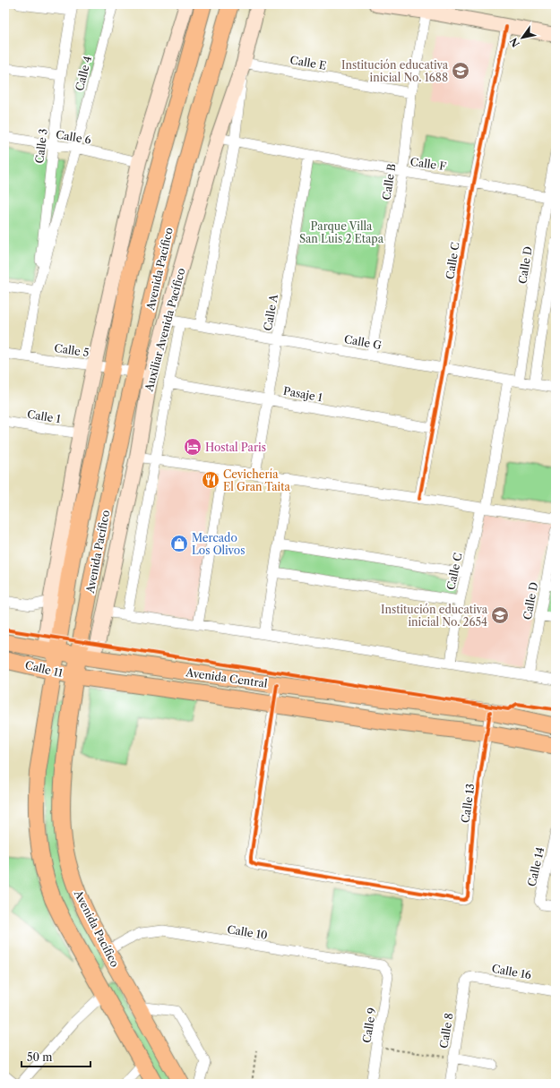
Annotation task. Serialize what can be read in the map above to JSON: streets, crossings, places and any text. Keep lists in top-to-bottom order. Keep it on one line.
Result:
{"streets":{"main road":["Avenida Pacífico","Auxiliar Avenida Pacífico","Calle 11","Avenida Central"],"street":["Calle E","Calle 4","Calle 6","Calle 3","Calle F","Calle B","Calle C","Calle D","Calle A","Calle G","Calle 5","Pasaje 1","Calle 1","Calle 13","Calle 14","Calle 10","Calle 16","Calle 9","Calle 8"]},"crossings":[["Calle E","Calle B"],["Calle E","Auxiliar Avenida Pacífico"],["Calle 4","Calle 6"],["Calle 4","Calle 3"],["Calle 6","Calle 3"],["Calle 3","Calle 5"],["Calle F","Calle B"],["Calle F","Calle C"],["Calle F","Calle D"],["Calle F","Calle A"],["Calle F","Auxiliar Avenida Pacífico"],["Calle B","Calle G"],["Calle C","Calle G"],["Calle C","Pasaje 1"],["Calle D","Calle G"],["Avenida Pacífico","Auxiliar Avenida Pacífico"],["Avenida Pacífico","Calle 5"],["Avenida Pacífico","Calle 11"],["Avenida Pacífico","Avenida Central"],["Avenida Pacífico","Calle 10"],["Calle A","Calle G"],["Calle A","Pasaje 1"],["Auxiliar Avenida Pacífico","Calle G"],["Auxiliar Avenida Pacífico","Avenida Central"],["Calle 11","Avenida Central"],["Avenida Central","Calle 13"],["Calle 10","Calle 9"],["Calle 16","Calle 8"]],"parks":["Parque Villa San Luis 2 Etapa"],"places":{"school or university":["Institución educativa inicial No. 1688","Institución educativa inicial No. 2654"],"hotel":["Hostal Paris"],"restaurant":["Cevichería El Gran Taita"],"shop":["Mercado Los Olivos"]},"scale_bar":"50 m","north":"bottom left"}
